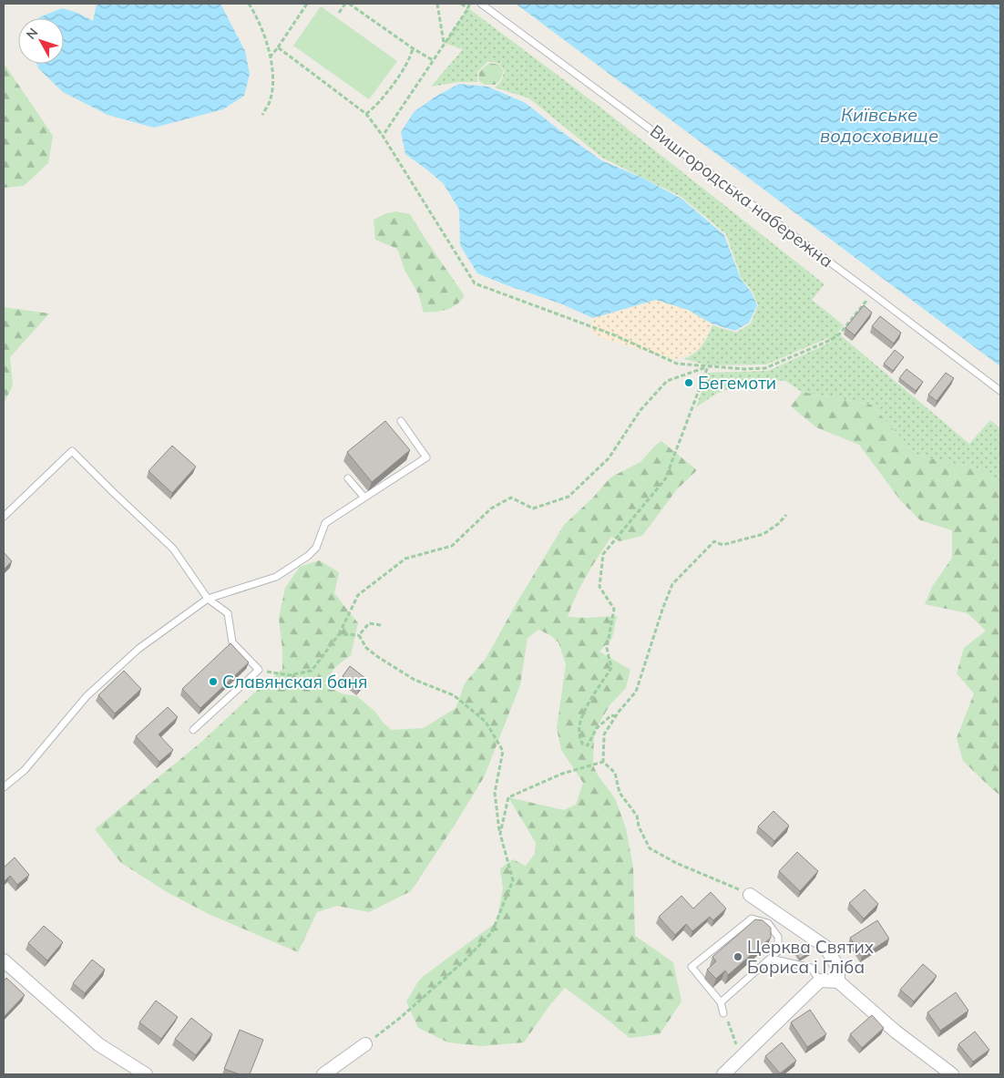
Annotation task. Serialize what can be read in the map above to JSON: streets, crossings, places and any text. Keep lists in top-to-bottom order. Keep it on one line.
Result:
{"streets":{"lane":["Вишгородська набережна"]},"water":["Київське водосховище"],"places":["Бегемоти","Славянская баня","Церква Святих Бориса і Гліба"],"north":"top left"}
